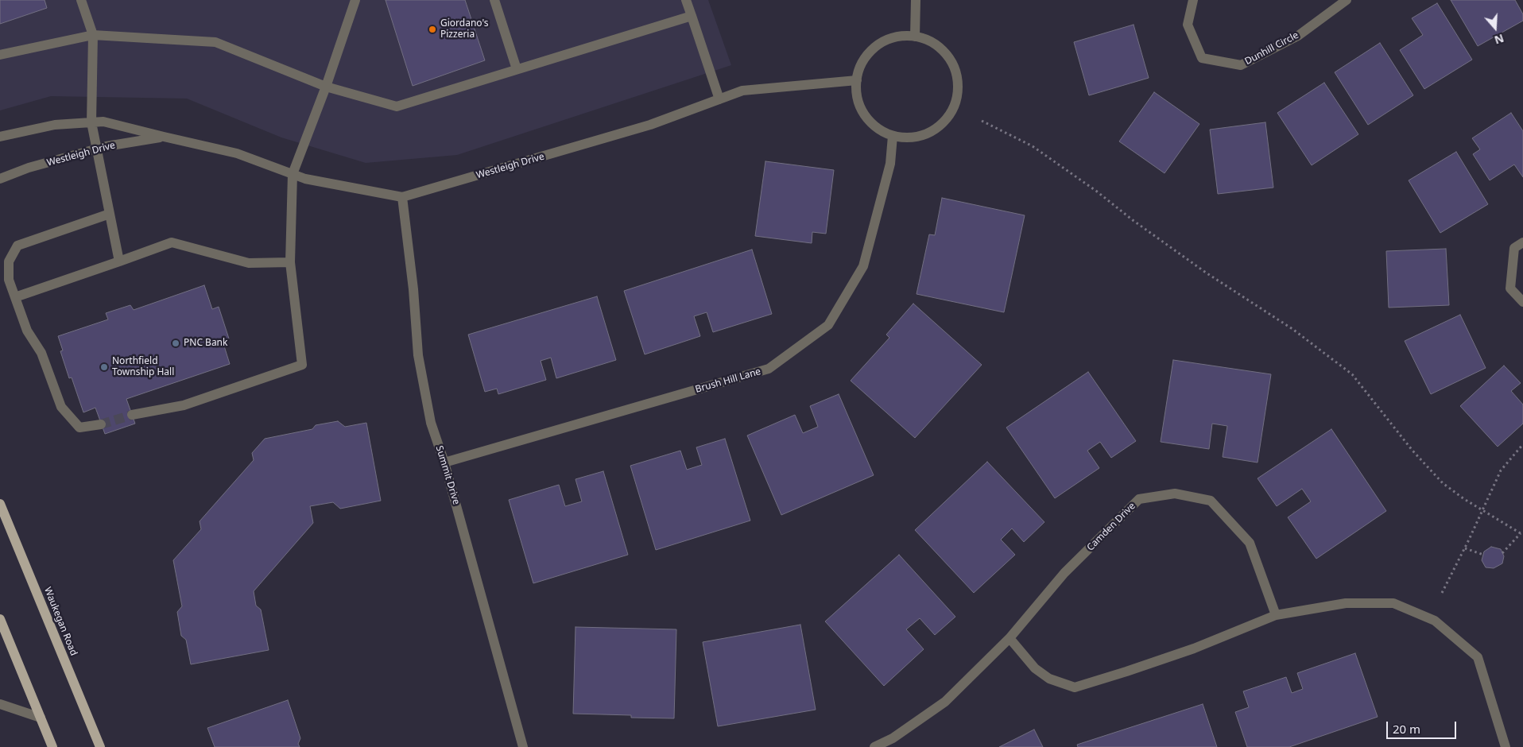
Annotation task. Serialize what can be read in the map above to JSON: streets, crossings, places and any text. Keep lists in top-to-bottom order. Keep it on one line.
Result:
{"streets":{"main road":["Waukegan Road"],"street":["Dunhill Circle","Westleigh Drive","Brush Hill Lane","Summit Drive","Camden Drive"]},"crossings":[["Westleigh Drive","Brush Hill Lane"],["Westleigh Drive","Summit Drive"],["Brush Hill Lane","Summit Drive"]],"places":["Giordano's Pizzeria","PNC Bank","Northfield Township Hall"],"scale_bar":"20 m","north":"bottom"}
